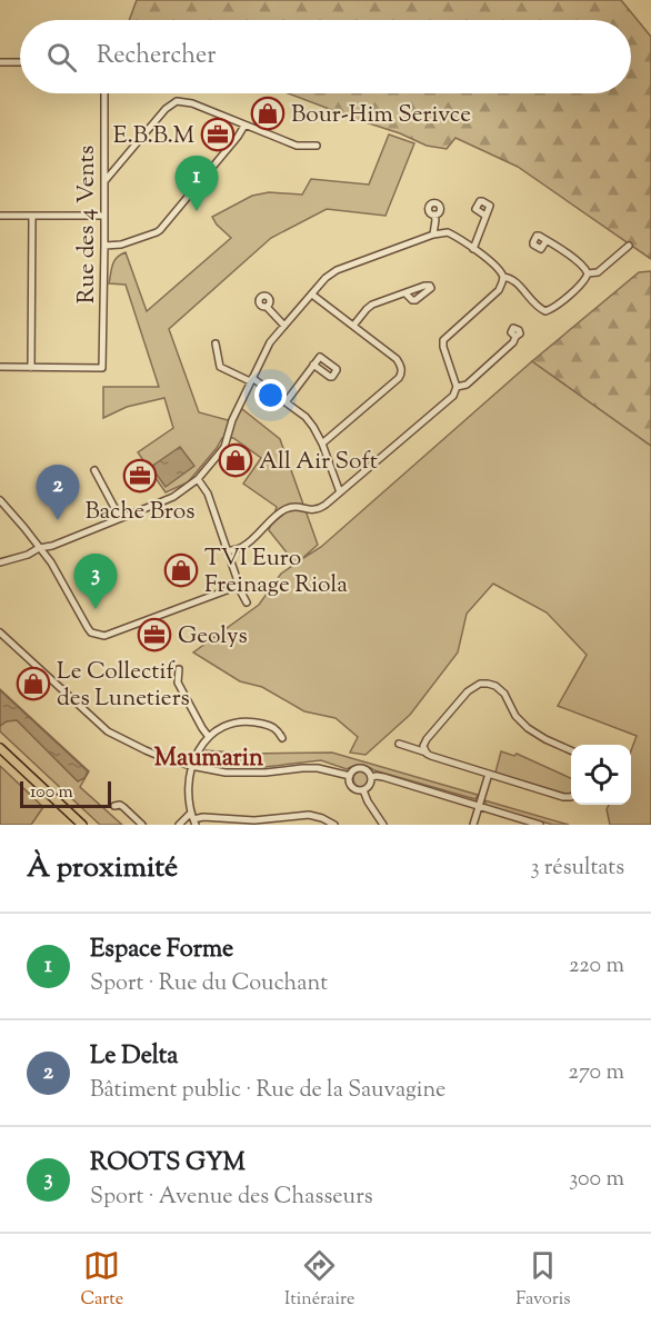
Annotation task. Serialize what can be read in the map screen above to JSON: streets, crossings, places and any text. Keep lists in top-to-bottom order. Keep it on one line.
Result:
{"streets":{"street":["Rue des 4 Vents"]},"districts":["Maumarin"],"places":{"shop":["Bour-Him Serivce","All Air Soft","TVI Euro Freinage Riola","Le Collectif des Lunetiers"],"office":["E.B.B.M","Bache Bros","Geolys"]},"scale_bar":"100 m","page":{"search":"Rechercher","pins":["1","2","3"],"scale":"100 m","heading":["À proximité","3 résultats"],"list":[{"mark":"1","name":"Espace Forme","note":"Sport · Rue du Couchant","value":"220 m"},{"mark":"2","name":"Le Delta","note":"Bâtiment public · Rue de la Sauvagine","value":"270 m"},{"mark":"3","name":"ROOTS GYM","note":"Sport · Avenue des Chasseurs","value":"300 m"}],"nav":["Carte","Itinéraire","Favoris"]}}
